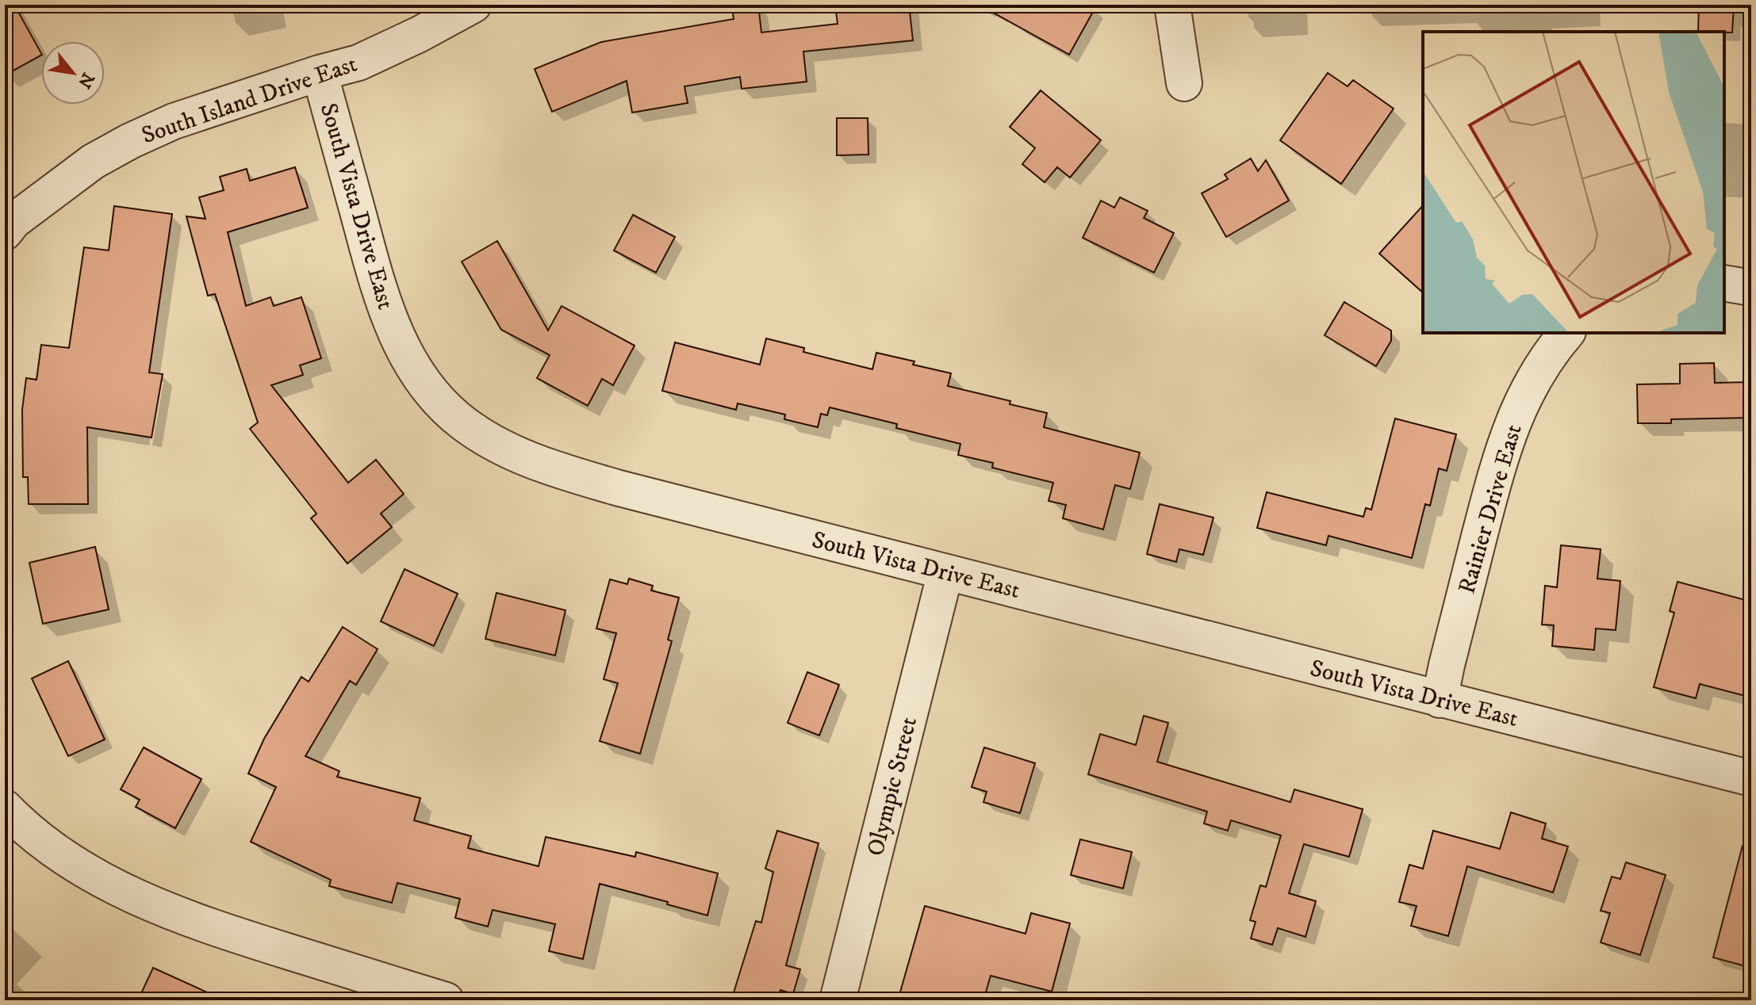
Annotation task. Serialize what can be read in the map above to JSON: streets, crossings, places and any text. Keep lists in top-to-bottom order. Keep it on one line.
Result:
{"streets":{"street":["South Island Drive East","South Vista Drive East","Rainier Drive East","Olympic Street"]},"crossings":[["South Island Drive East","South Vista Drive East"],["South Vista Drive East","Rainier Drive East"],["South Vista Drive East","Olympic Street"]],"north":"bottom right"}
